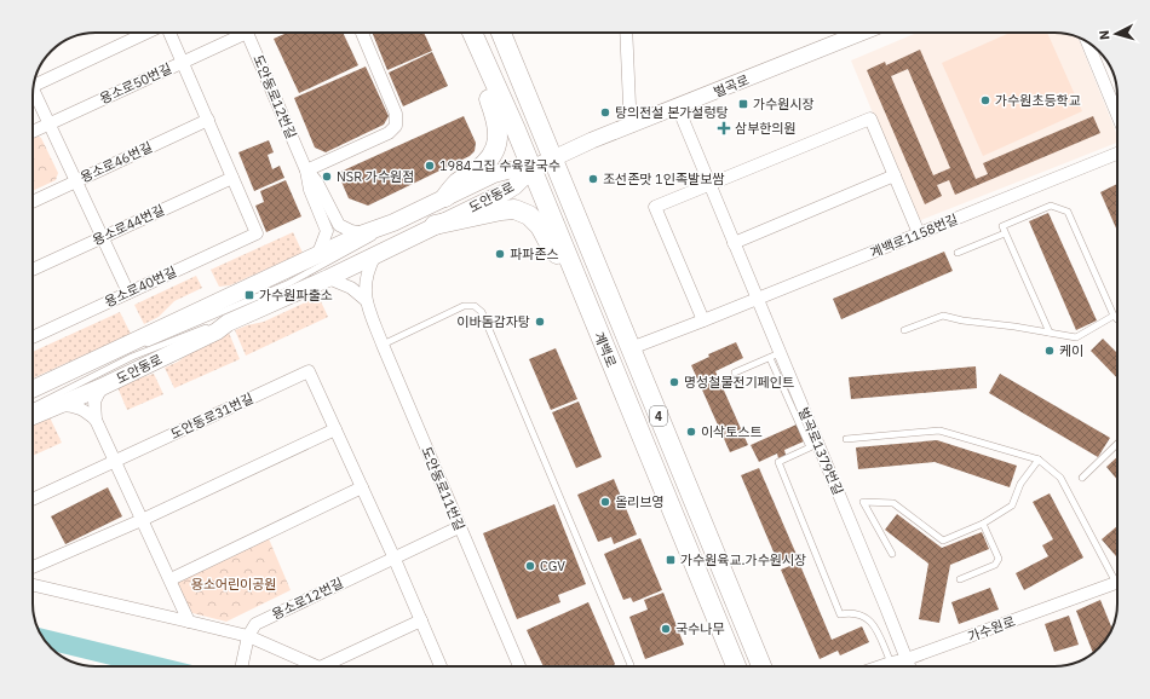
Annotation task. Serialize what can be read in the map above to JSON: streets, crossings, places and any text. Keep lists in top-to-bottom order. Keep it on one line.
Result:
{"streets":{"main road":["도안동로","계백로","4"],"street":["용소로50번길","벌곡로","도안동로12번길","용소로46번길","용소로44번길","계백로1158번길","용소로40번길","도안동로31번길","벌곡로1379번길","도안동로11번길","용소로12번길","가수원로"]},"crossings":[["벌곡로","계백로"],["벌곡로","벌곡로1379번길"],["도안동로","계백로"],["용소로44번길","용소로40번길"],["계백로1158번길","계백로"],["계백로1158번길","벌곡로1379번길"],["벌곡로1379번길","가수원로"],["도안동로11번길","용소로12번길"]],"parks":["용소어린이공원"],"places":{"other":["가수원초등학교","탕의전설 본가설렁탕","1984그집 수육칼국수","NSR 가수원점","조선존맛 1인족발보쌈","파파존스","이바돔감자탕","케이","명성철물전기페인트","이삭토스트","올리브영","CGV","국수나무"],"transit":["가수원시장","가수원파출소","가수원육교.가수원시장"],"health":["삼부한의원"]},"north":"left"}
